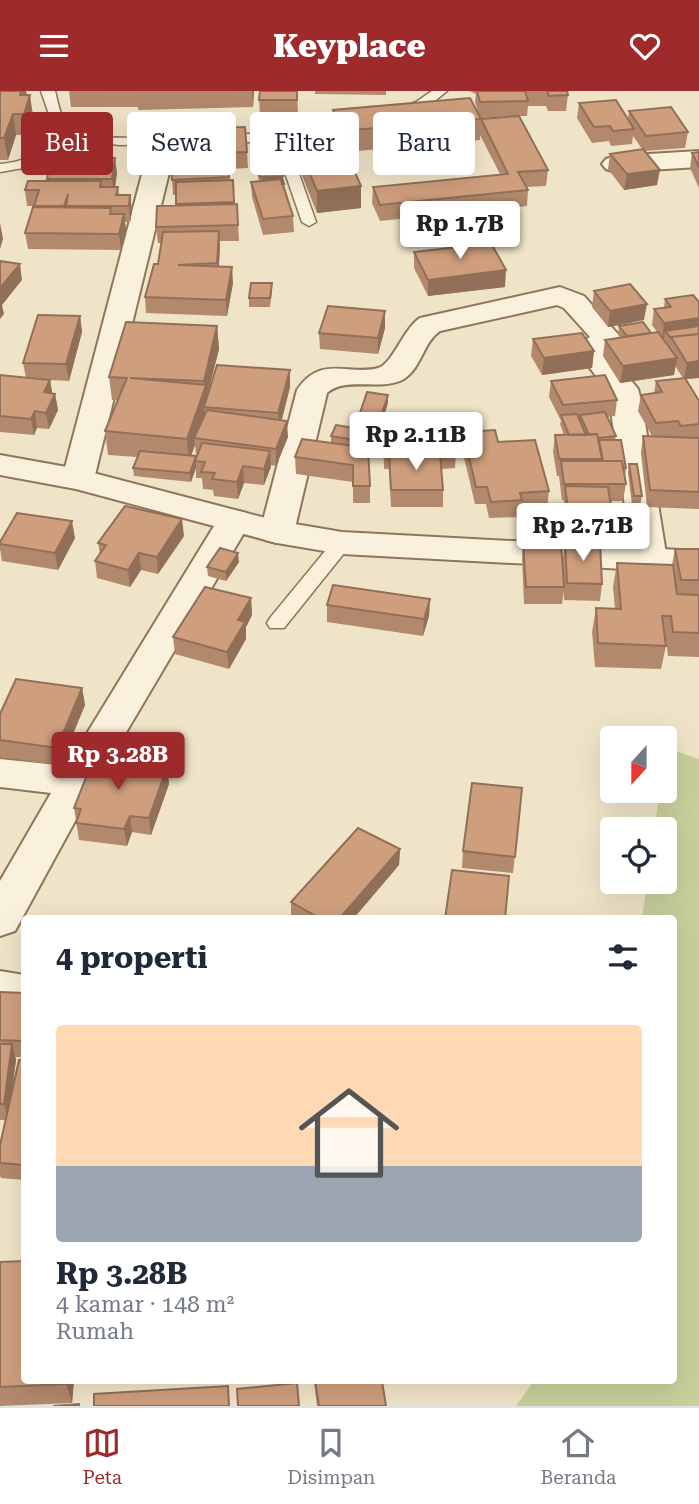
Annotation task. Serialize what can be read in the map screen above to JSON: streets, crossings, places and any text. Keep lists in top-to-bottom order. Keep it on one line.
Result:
{"north":"bottom","page":{"header":"Keyplace","chip":["Beli","Sewa","Filter","Baru"],"price":["Rp 1.7B","Rp 2.11B","Rp 2.71B","Rp 3.28B"],"heading":"4 properti","list":[{"name":"Rp 3.28B","note":"4 kamar · 148 m² · Rumah"}],"tabs":["Peta","Disimpan","Beranda"]}}
